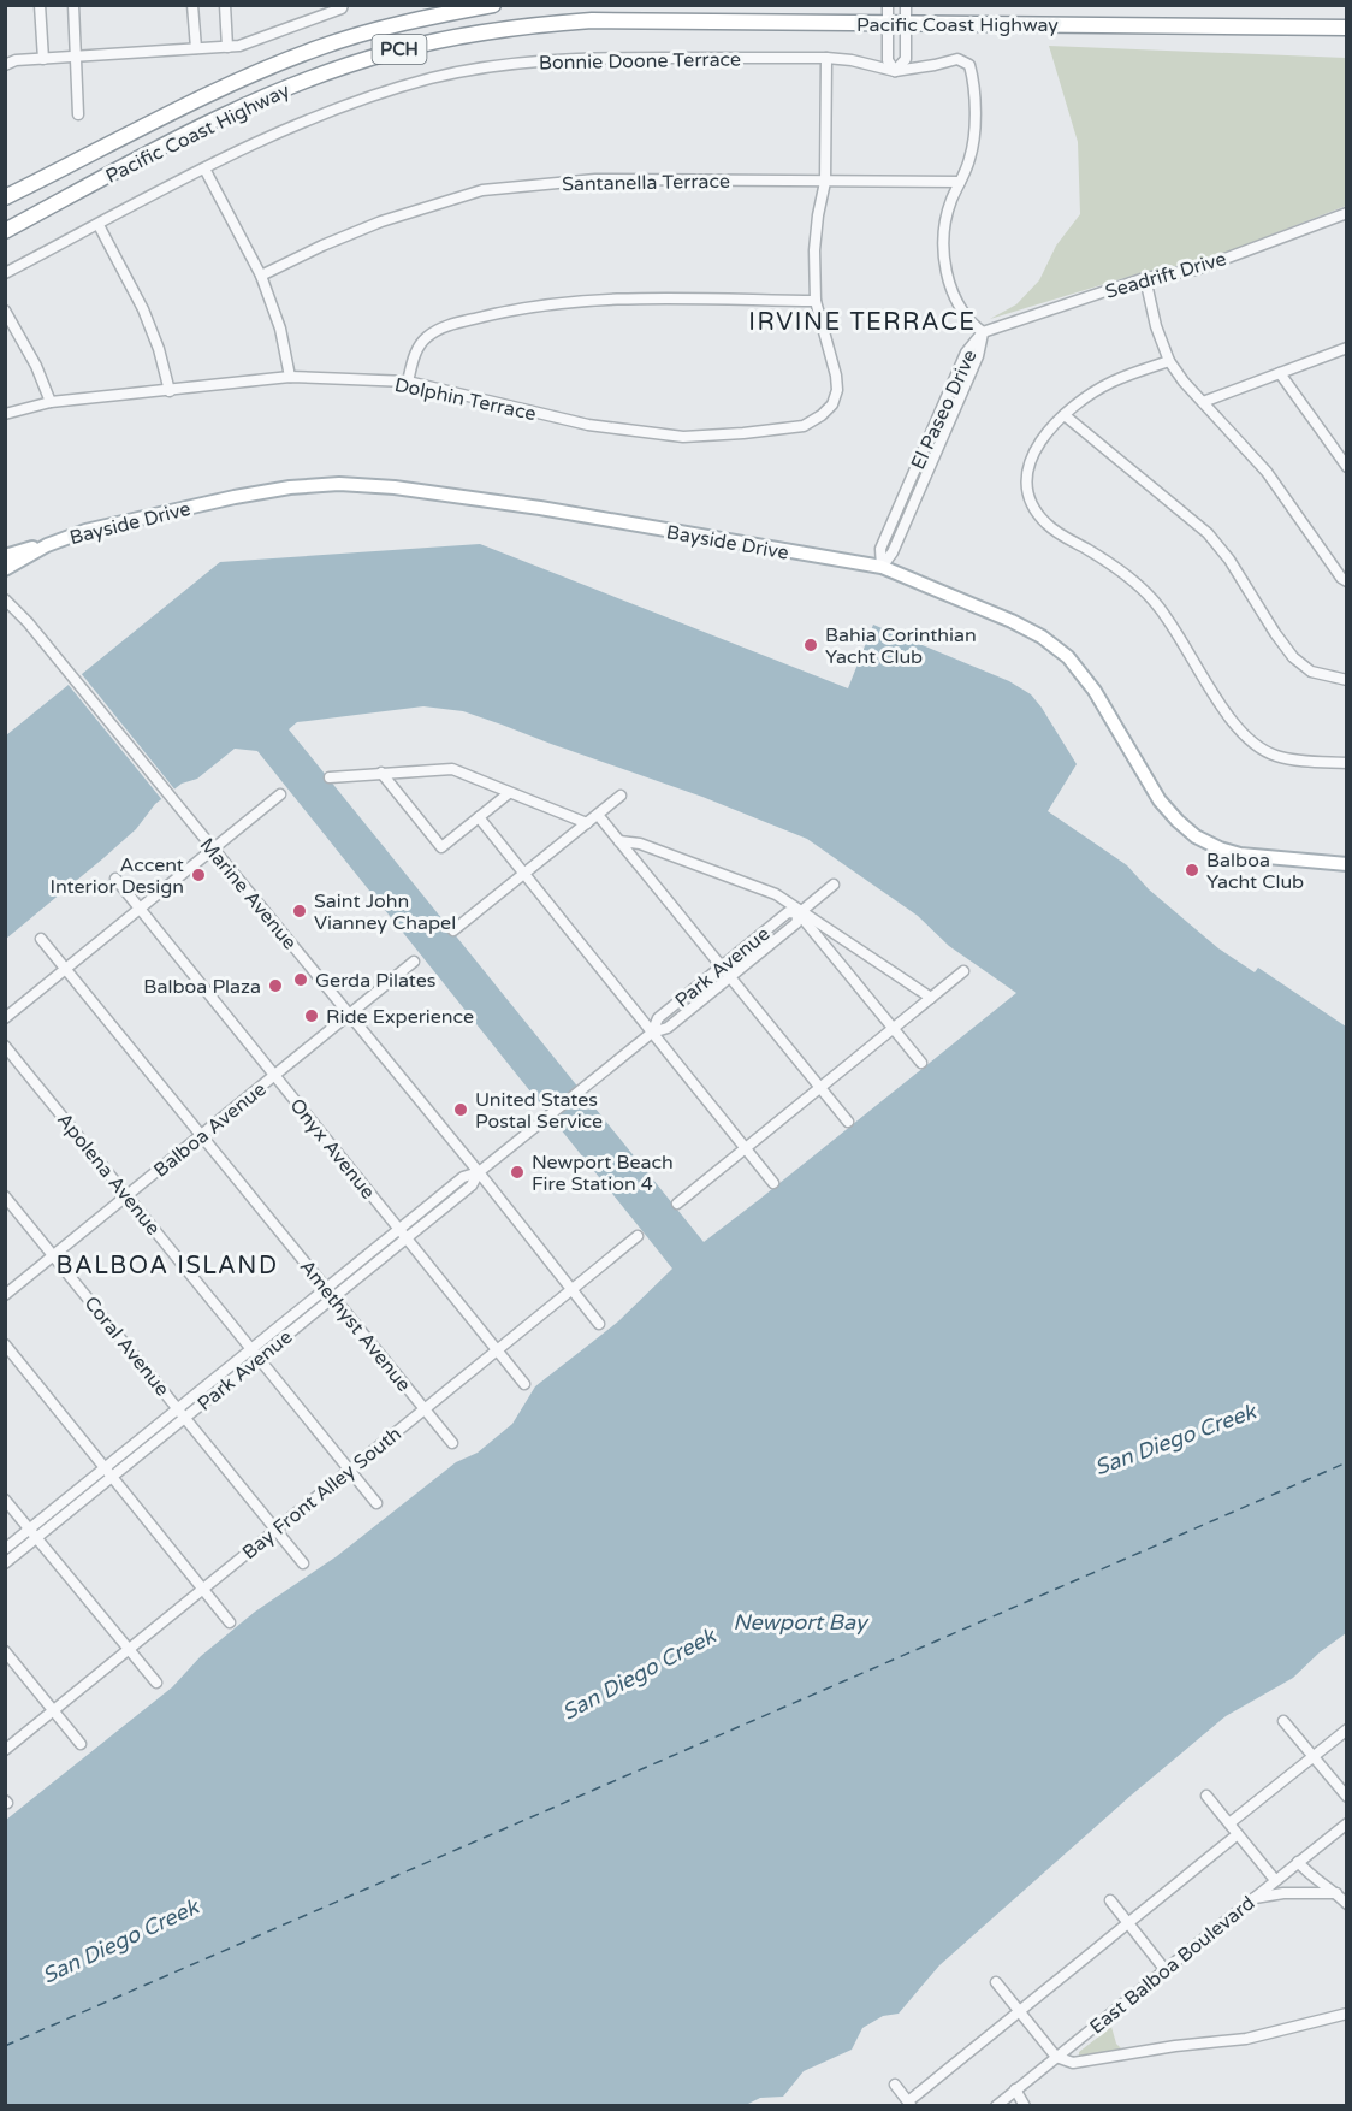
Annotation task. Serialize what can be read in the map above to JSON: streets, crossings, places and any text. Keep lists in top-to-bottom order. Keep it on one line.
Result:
{"streets":{"highway":["Pacific Coast Highway","PCH"],"main road":["Bayside Drive"],"street":["Bonnie Doone Terrace","Santanella Terrace","Seadrift Drive","Dolphin Terrace","El Paseo Drive","Marine Avenue","Park Avenue","Balboa Avenue","Onyx Avenue","Apolena Avenue","Amethyst Avenue","Coral Avenue","Bay Front Alley South","East Balboa Boulevard"]},"crossings":[["Bonnie Doone Terrace","Santanella Terrace"],["Seadrift Drive","El Paseo Drive"],["El Paseo Drive","Bayside Drive"],["Marine Avenue","Park Avenue"],["Marine Avenue","Balboa Avenue"],["Marine Avenue","Bay Front Alley South"],["Park Avenue","Onyx Avenue"],["Park Avenue","Apolena Avenue"],["Park Avenue","Amethyst Avenue"],["Park Avenue","Coral Avenue"],["Balboa Avenue","Onyx Avenue"],["Balboa Avenue","Apolena Avenue"],["Balboa Avenue","Amethyst Avenue"],["Balboa Avenue","Coral Avenue"],["Onyx Avenue","Bay Front Alley South"],["Apolena Avenue","Bay Front Alley South"],["Amethyst Avenue","Bay Front Alley South"],["Coral Avenue","Bay Front Alley South"]],"districts":["IRVINE TERRACE","BALBOA ISLAND"],"water":["San Diego Creek","Newport Bay"],"places":["Bahia Corinthian Yacht Club","Balboa Yacht Club","Accent Interior Design","Saint John Vianney Chapel","Gerda Pilates","Balboa Plaza","Ride Experience","United States Postal Service","Newport Beach Fire Station 4"]}
